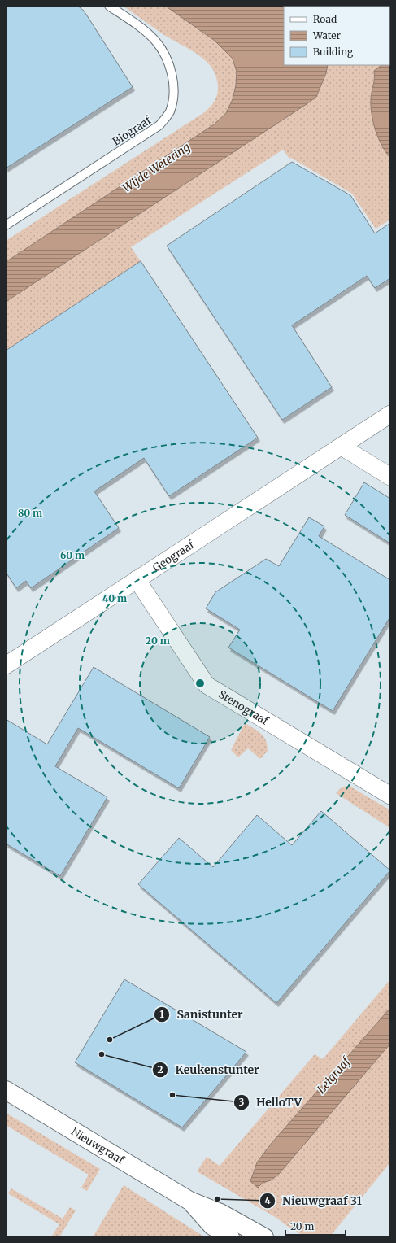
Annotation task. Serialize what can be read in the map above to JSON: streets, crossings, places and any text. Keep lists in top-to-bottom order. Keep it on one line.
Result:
{"streets":{"street":["Geograaf","Stenograaf","Nieuwgraaf"],"lane":["Biograaf"]},"crossings":[["Geograaf","Stenograaf"]],"water":["Wijde Wetering","Leigraaf"],"places":["Sanistunter","Keukenstunter","HelloTV","Nieuwgraaf 31"],"legend":["Road","Water","Building"],"scale_bar":"20 m","rings":["80 m","60 m","40 m","20 m"]}
